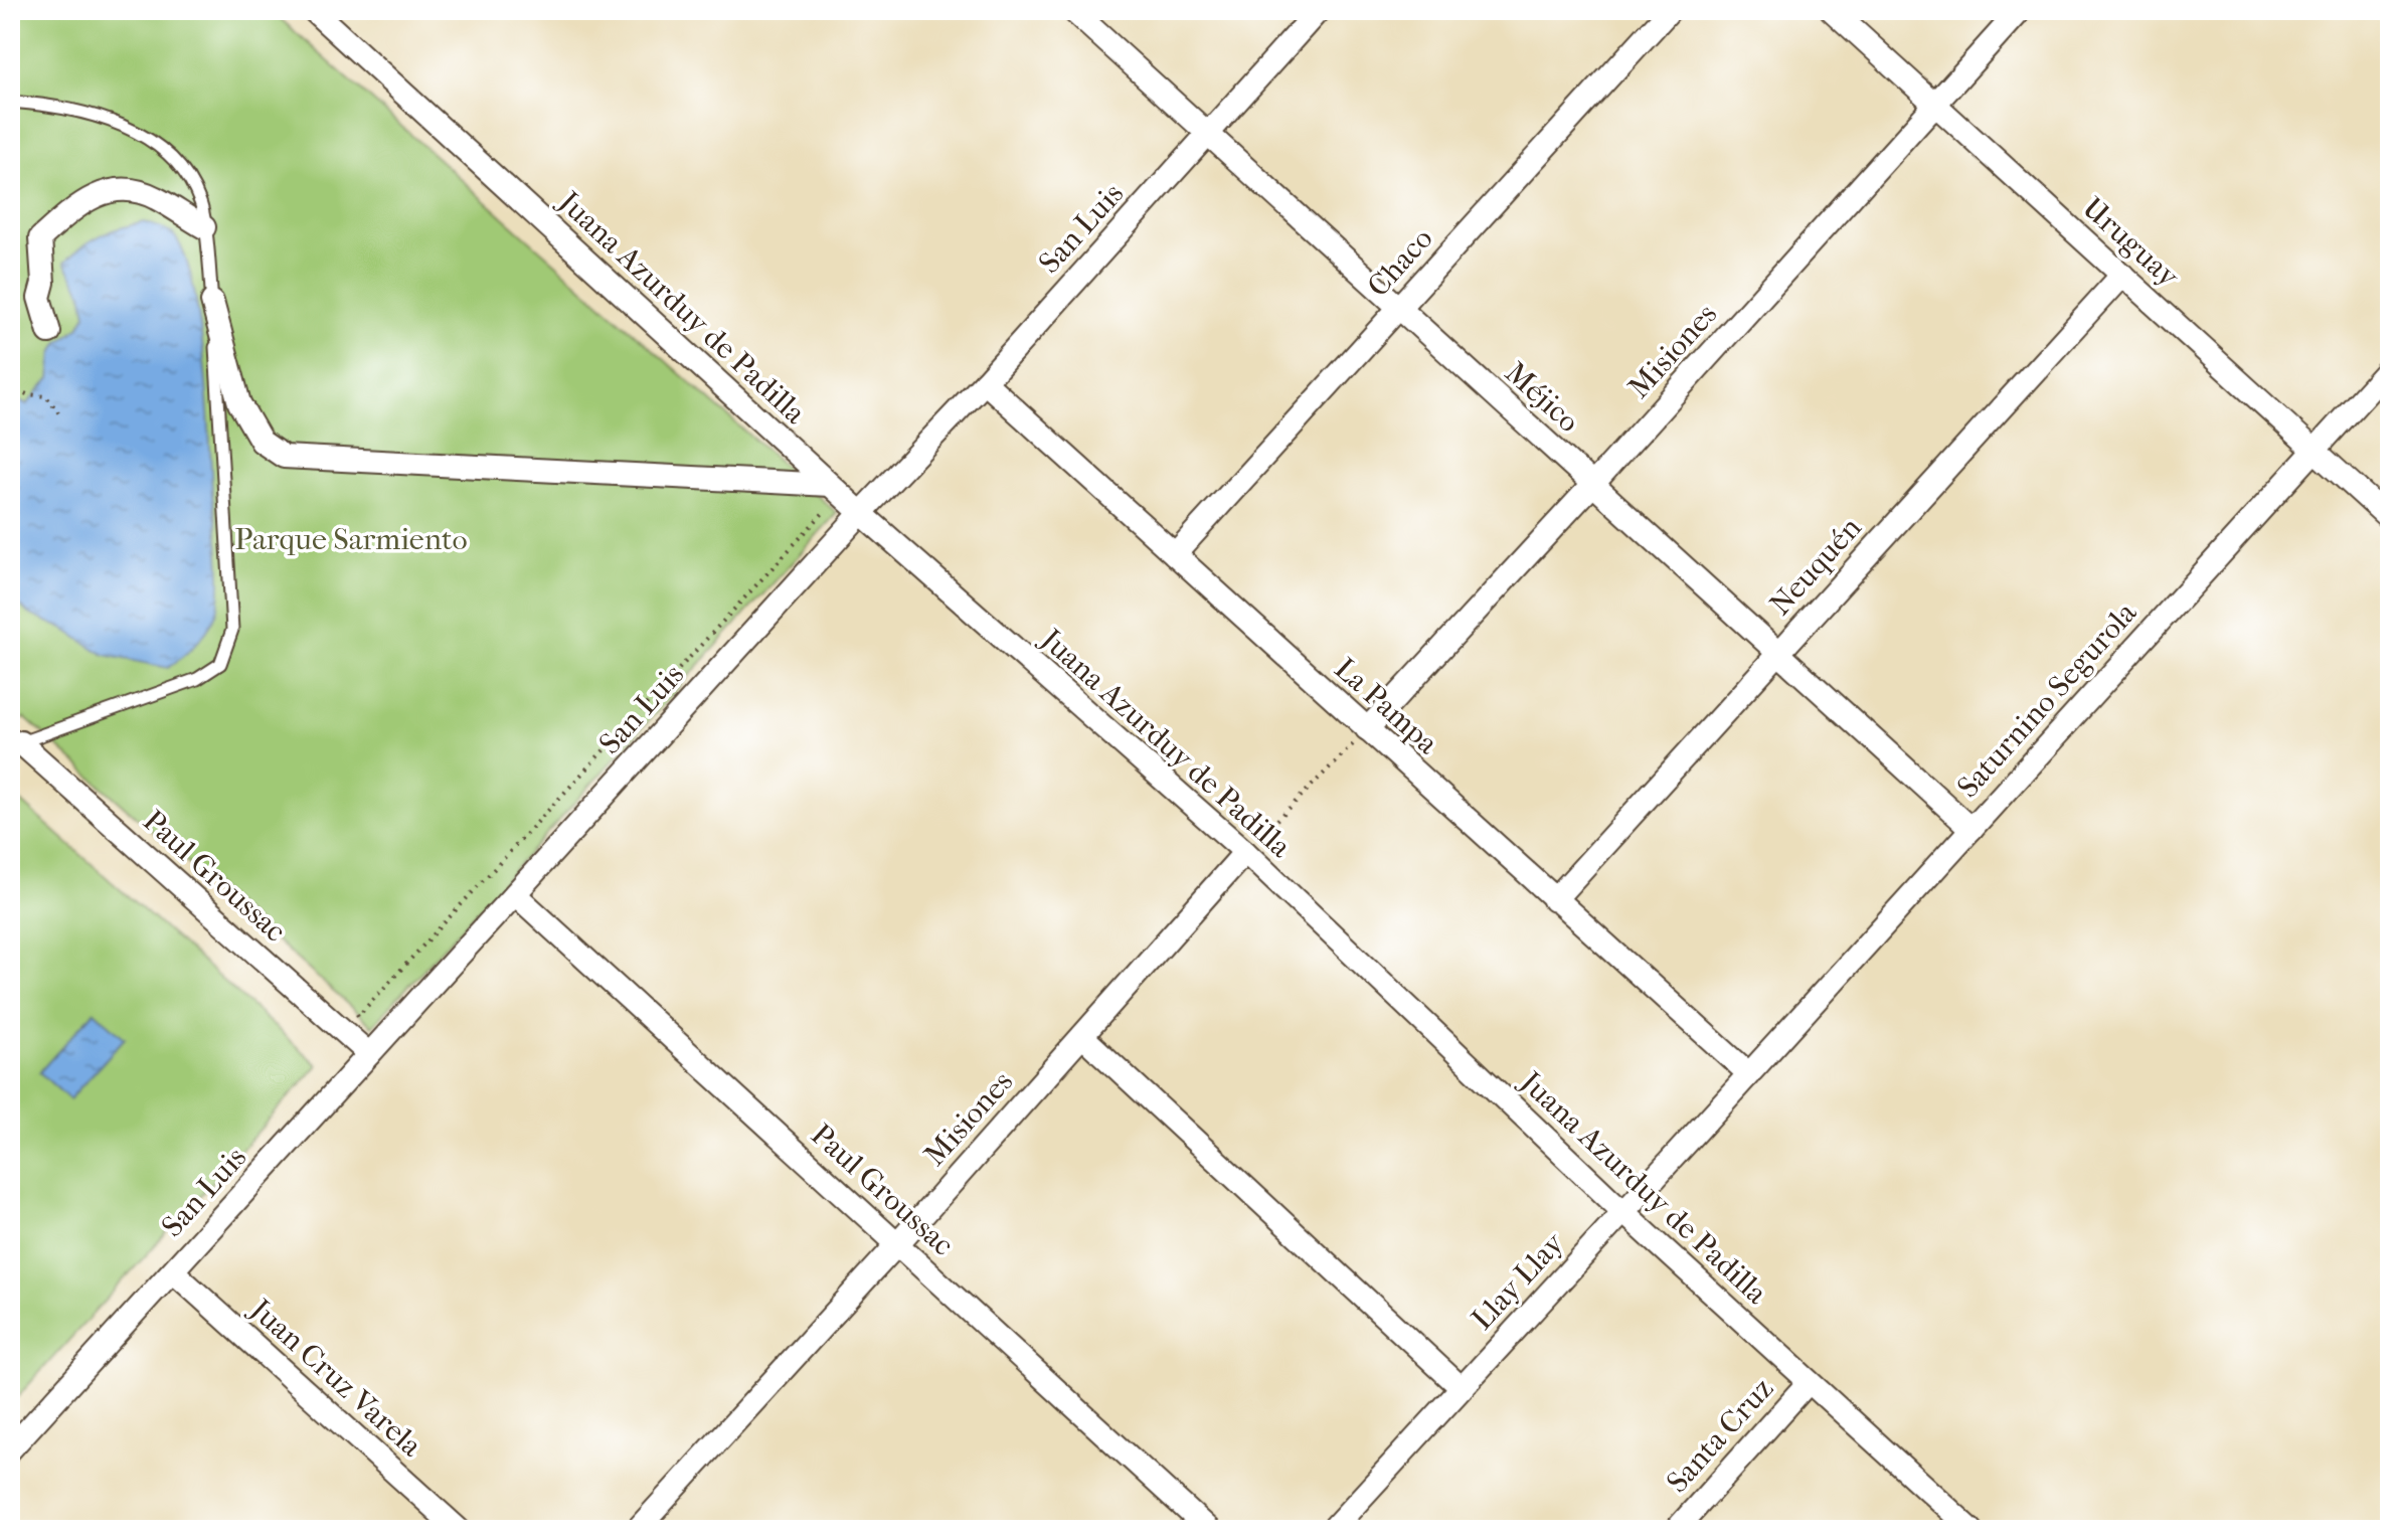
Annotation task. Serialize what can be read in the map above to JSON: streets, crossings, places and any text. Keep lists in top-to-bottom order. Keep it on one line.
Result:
{"streets":{"street":["San Luis","Uruguay","Chaco","Juana Azurduy de Padilla","Misiones","Méjico","Neuquén","Saturnino Segurola","La Pampa","Paul Groussac","Llay Llay","Juan Cruz Varela","Santa Cruz"]},"crossings":[["San Luis","Juana Azurduy de Padilla"],["San Luis","Méjico"],["San Luis","La Pampa"],["San Luis","Paul Groussac"],["San Luis","Juan Cruz Varela"],["Uruguay","Misiones"],["Uruguay","Neuquén"],["Uruguay","Saturnino Segurola"],["Chaco","Méjico"],["Chaco","La Pampa"],["Juana Azurduy de Padilla","Misiones"],["Juana Azurduy de Padilla","Llay Llay"],["Juana Azurduy de Padilla","Santa Cruz"],["Misiones","Méjico"],["Misiones","La Pampa"],["Misiones","Paul Groussac"],["Méjico","Neuquén"],["Méjico","Saturnino Segurola"],["Neuquén","La Pampa"],["Saturnino Segurola","La Pampa"],["Saturnino Segurola","Llay Llay"],["La Pampa","Llay Llay"]],"parks":["Parque Sarmiento"]}
